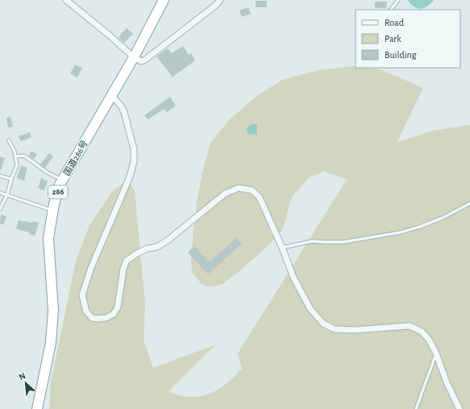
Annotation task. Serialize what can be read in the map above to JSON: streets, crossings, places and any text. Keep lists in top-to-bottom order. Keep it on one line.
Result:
{"streets":{"highway":["国道286号","286"]},"legend":["Road","Park","Building"],"north":"top left"}
